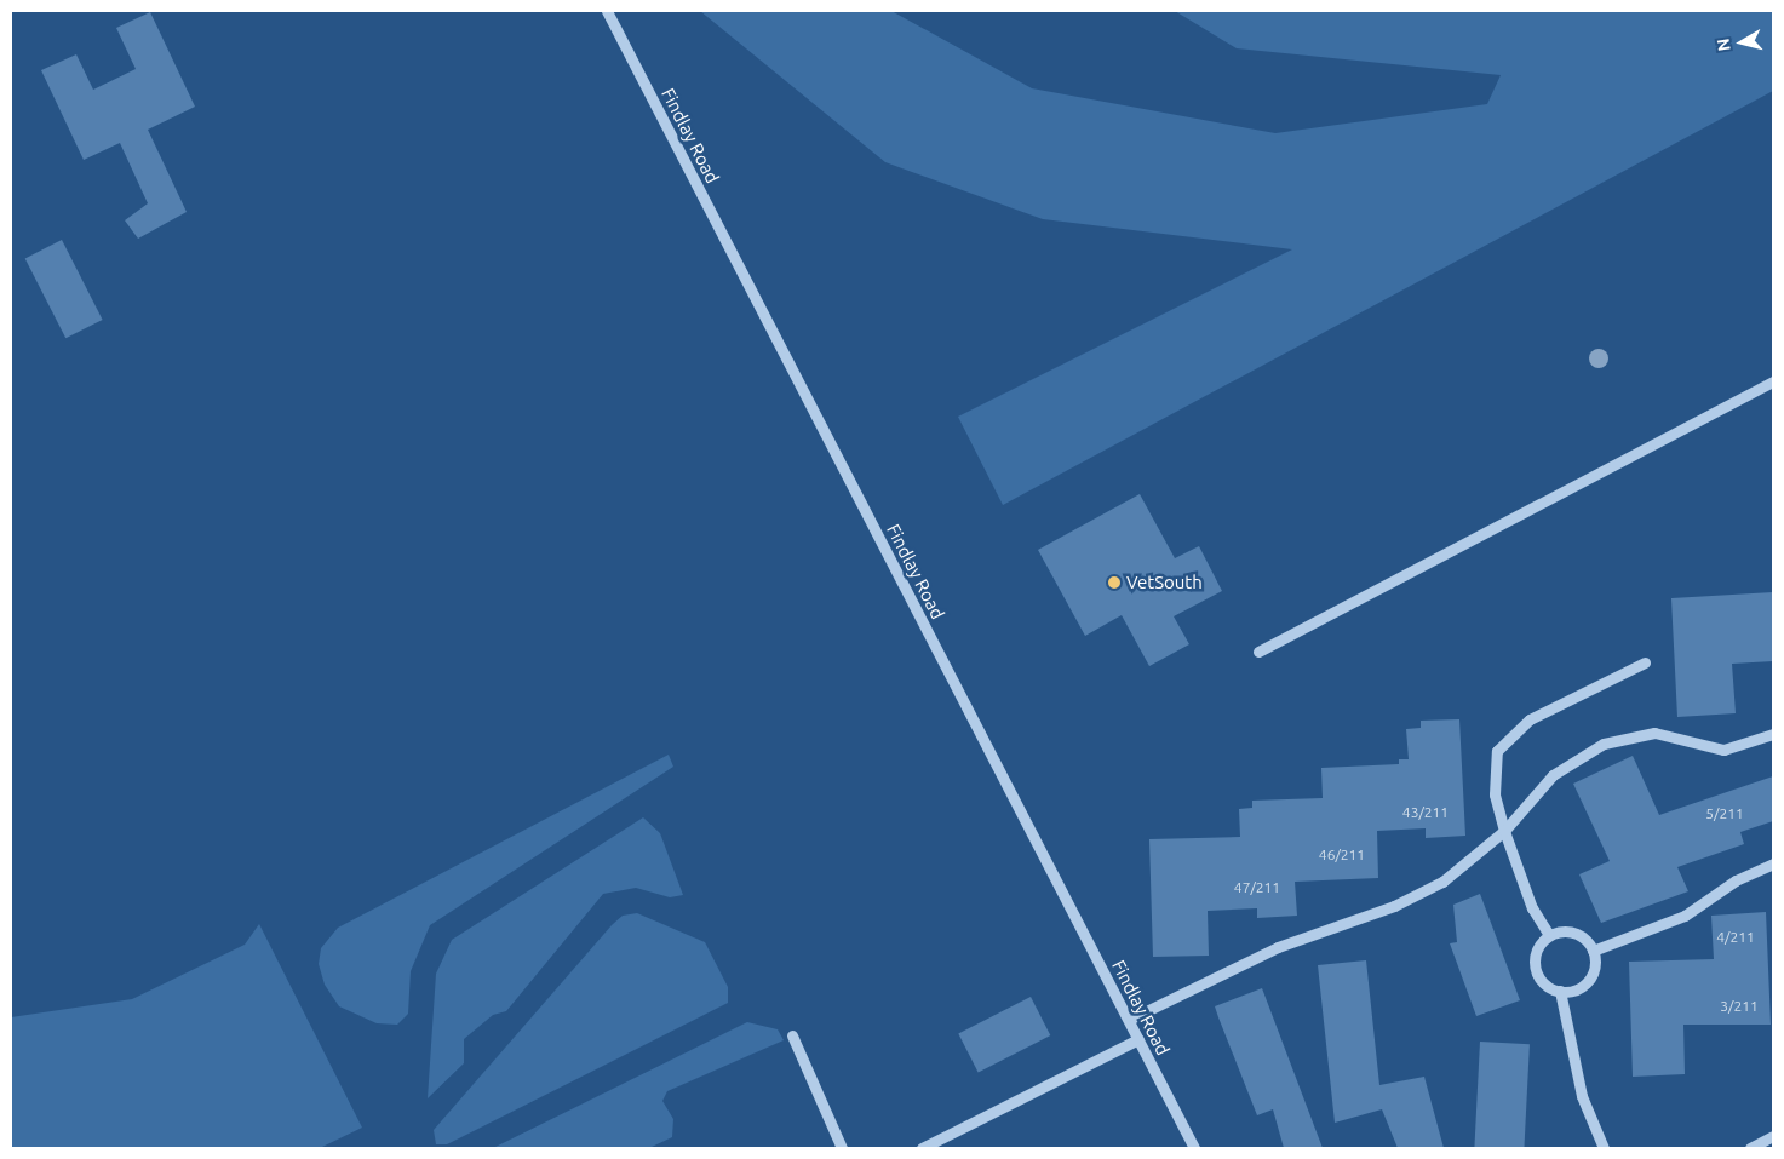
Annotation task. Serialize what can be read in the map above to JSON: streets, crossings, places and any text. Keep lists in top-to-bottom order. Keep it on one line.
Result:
{"streets":{"street":["Findlay Road"]},"places":["VetSouth"],"house_numbers":["43/211","5/211","46/211","47/211","4/211","3/211"],"north":"left"}
